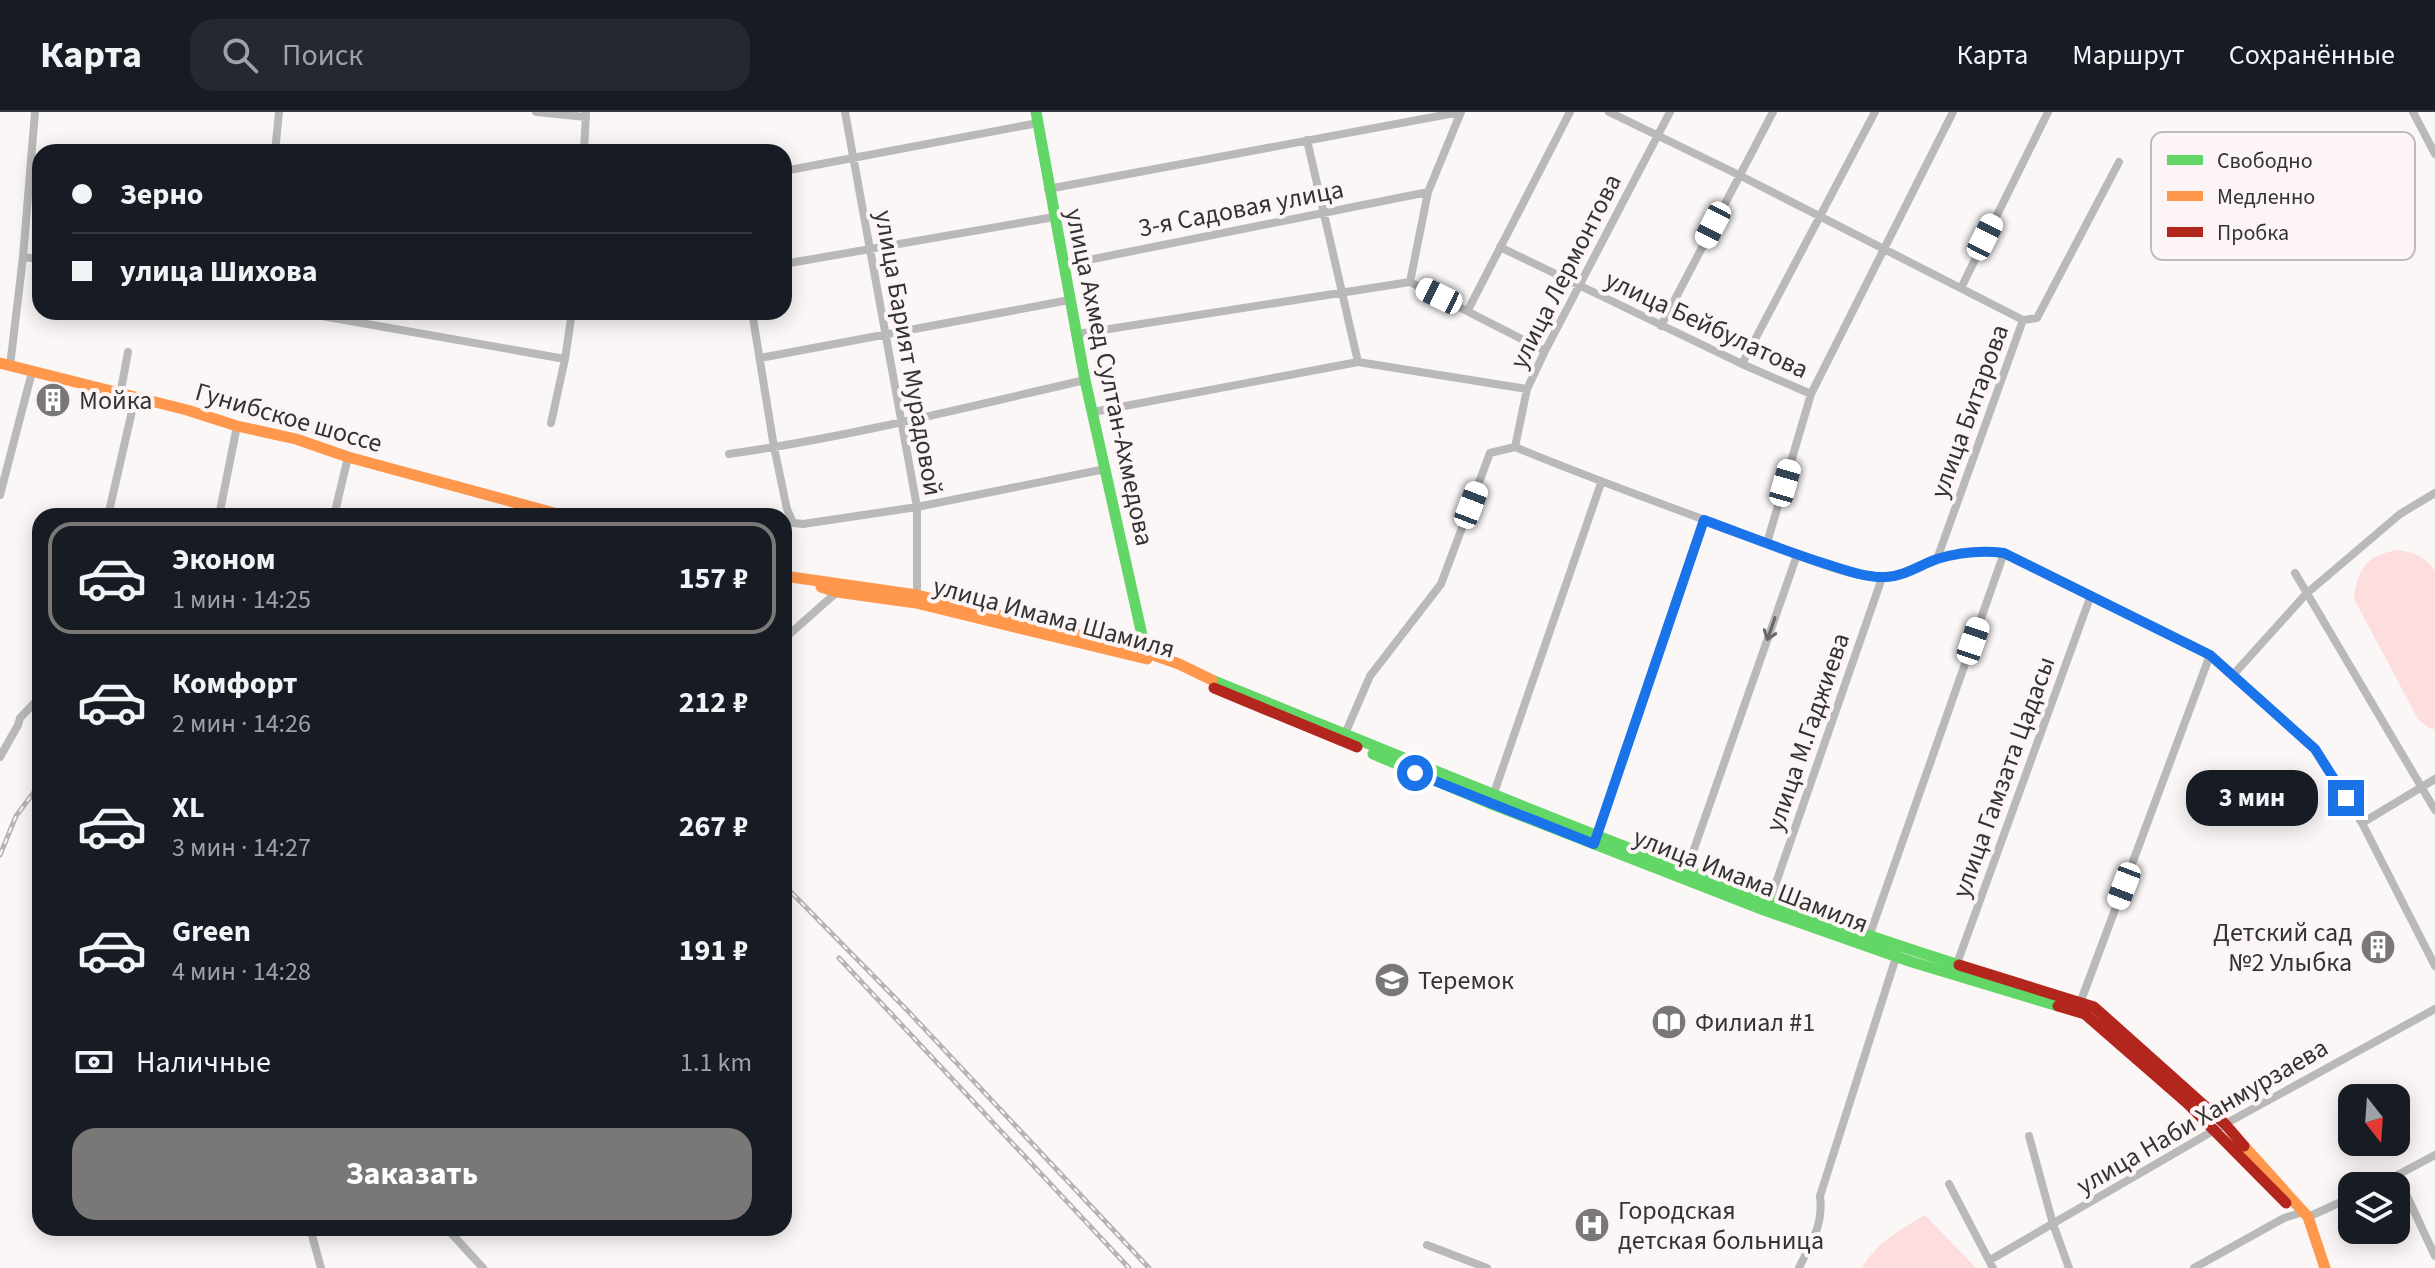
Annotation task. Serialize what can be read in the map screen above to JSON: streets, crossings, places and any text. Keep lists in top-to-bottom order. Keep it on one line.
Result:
{"streets":{"main road":["улица Ахмед Султан-Ахмедова","Гунибское шоссе","улица Имама Шамиля"],"street":["3-я Садовая улица","улица Лермонтова","улица Бейбулатова","улица Барият Мурадовой","улица Битарова","улица М.Гаджиева","улица Гамзата Цадасы","улица Наби Ханмурзаева"]},"crossings":[["3-я Садовая улица","улица Ахмед Султан-Ахмедова"],["улица Лермонтова","улица Бейбулатова"],["улица Барият Мурадовой","улица Имама Шамиля"],["улица Ахмед Султан-Ахмедова","улица Имама Шамиля"],["улица Имама Шамиля","улица М.Гаджиева"],["улица Имама Шамиля","улица Гамзата Цадасы"],["улица Имама Шамиля","улица Наби Ханмурзаева"]],"places":{"building":["Мойка","Детский сад №2 Улыбка"],"school or university":["Теремок"],"library":["Филиал #1"],"hospital":["Городская детская больница"]},"legend":["Свободно","Медленно","Пробка"],"north":"bottom","page":{"header":"Карта","search":"Поиск","nav":["Карта","Маршрут","Сохранённые"],"banner":["Зерно","улица Шихова"],"list":[{"name":"Эконом","note":"1 мин · 14:25","value":"157 ₽"},{"name":"Комфорт","note":"2 мин · 14:26","value":"212 ₽"},{"name":"XL","note":"3 мин · 14:27","value":"267 ₽"},{"name":"Green","note":"4 мин · 14:28","value":"191 ₽"}],"bubble":"3 мин","pay":["Наличные","1.1 km"],"buttons":"Заказать"}}
